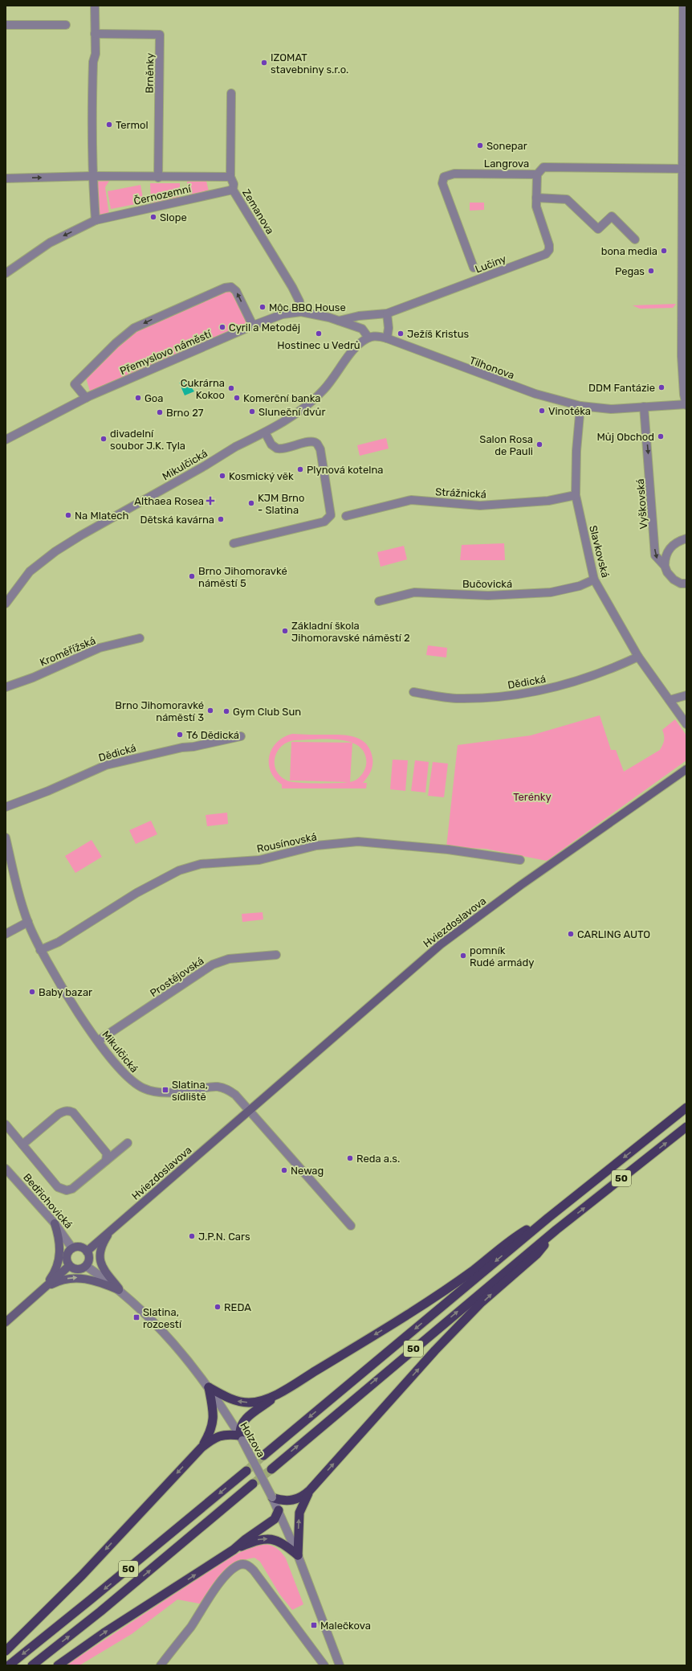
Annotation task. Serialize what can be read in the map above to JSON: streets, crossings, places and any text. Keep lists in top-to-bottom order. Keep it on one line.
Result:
{"streets":{"highway":["50"],"main road":["Hviezdoslavova"],"street":["Brněnky","Langrova","Černozemní","Zemanova","Lučiny","Přemyslovo náměstí","Tilhonova","Mikulčická","Strážnická","Vyškovská","Slavkovská","Bučovická","Kroměřížská","Dědická","Rousínovská","Prostějovská","Bedřichovická","Holzova"]},"crossings":[["Brněnky","Černozemní"],["Langrova","Lučiny"],["Černozemní","Zemanova"],["Zemanova","Přemyslovo náměstí"],["Tilhonova","Mikulčická"],["Tilhonova","Vyškovská"],["Tilhonova","Slavkovská"],["Mikulčická","Rousínovská"],["Mikulčická","Hviezdoslavova"],["Mikulčická","Prostějovská"],["Strážnická","Slavkovská"],["Slavkovská","Bučovická"],["Slavkovská","Dědická"],["Hviezdoslavova","Bedřichovická"],["Hviezdoslavova","Holzova"],["50","Holzova"],["Bedřichovická","Holzova"]],"one_way":["Vyškovská"],"parks":["Terénky"],"places":{"other":["IZOMAT stavebniny s.r.o.","Termol","Sonepar","Slope","bona media","Pegas","Mộc BBQ House","Cyril a Metoděj","Hostinec u Vedrů","Ježíš Kristus","DDM Fantázie","Cukrárna Kokoo","Goa","Komerční banka","Vinotéka","Sluneční dvůr","Brno 27","Můj Obchod","divadelní soubor J.K. Tyla","Salon Rosa de Pauli","Plynová kotelna","Kosmický věk","KJM Brno - Slatina","Na Mlatech","Dětská kavárna","Brno Jihomoravké náměstí 5","Základní škola Jihomoravské náměstí 2","Brno Jihomoravké náměstí 3","Gym Club Sun","T6 Dědická","CARLING AUTO","pomník Rudé armády","Baby bazar","Reda a.s.","Newag","J.P.N. Cars","REDA"],"health":["Althaea Rosea"],"transit":["Slatina, sídliště","Slatina, rozcestí","Malečkova"]}}
